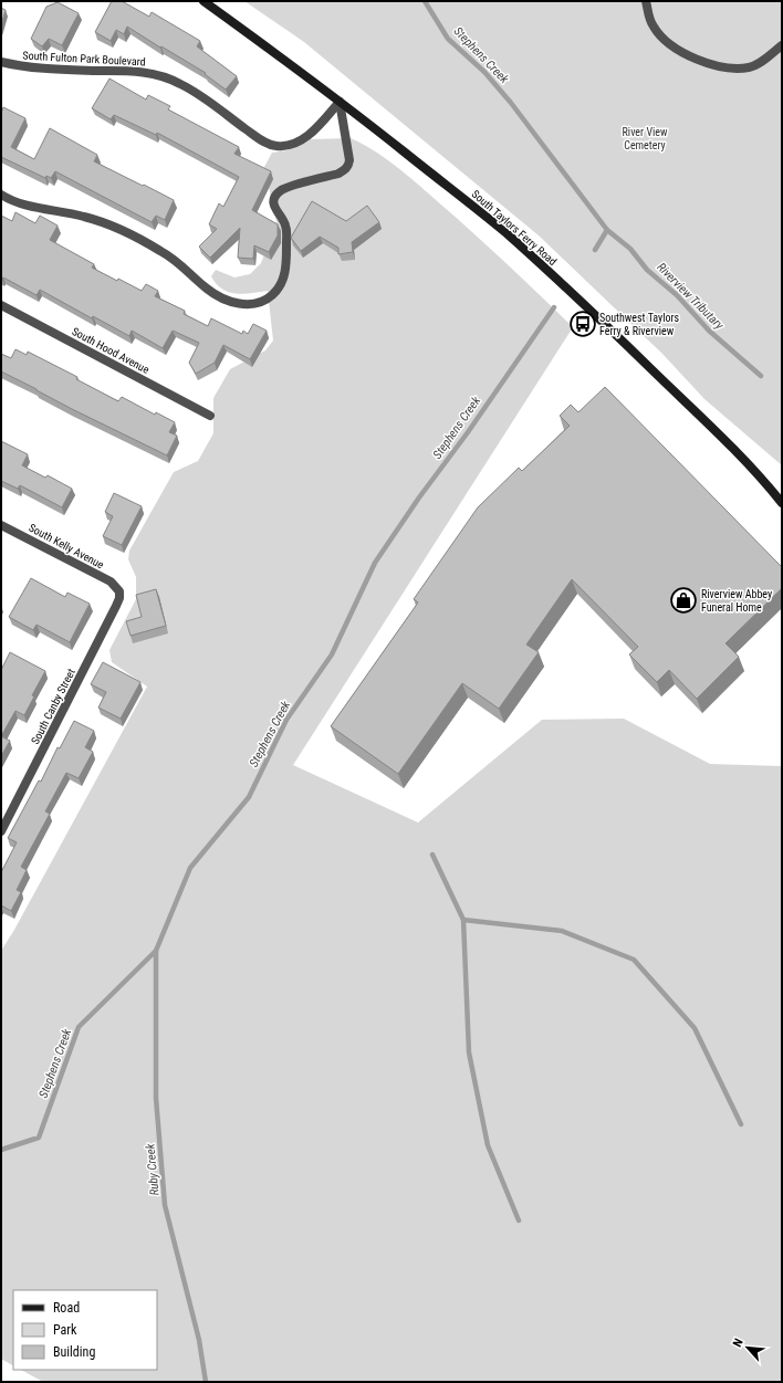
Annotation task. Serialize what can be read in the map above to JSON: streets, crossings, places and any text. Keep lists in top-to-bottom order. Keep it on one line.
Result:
{"streets":{"main road":["South Taylors Ferry Road"],"street":["South Fulton Park Boulevard","South Hood Avenue","South Kelly Avenue","South Canby Street"]},"crossings":[["South Fulton Park Boulevard","South Taylors Ferry Road"],["South Kelly Avenue","South Canby Street"]],"water":["Stephens Creek","Riverview Tributary","Ruby Creek"],"parks":["River View Cemetery"],"places":{"bus stop":["Southwest Taylors Ferry & Riverview"],"shop":["Riverview Abbey Funeral Home"]},"legend":["Road","Park","Building"],"north":"top left"}
